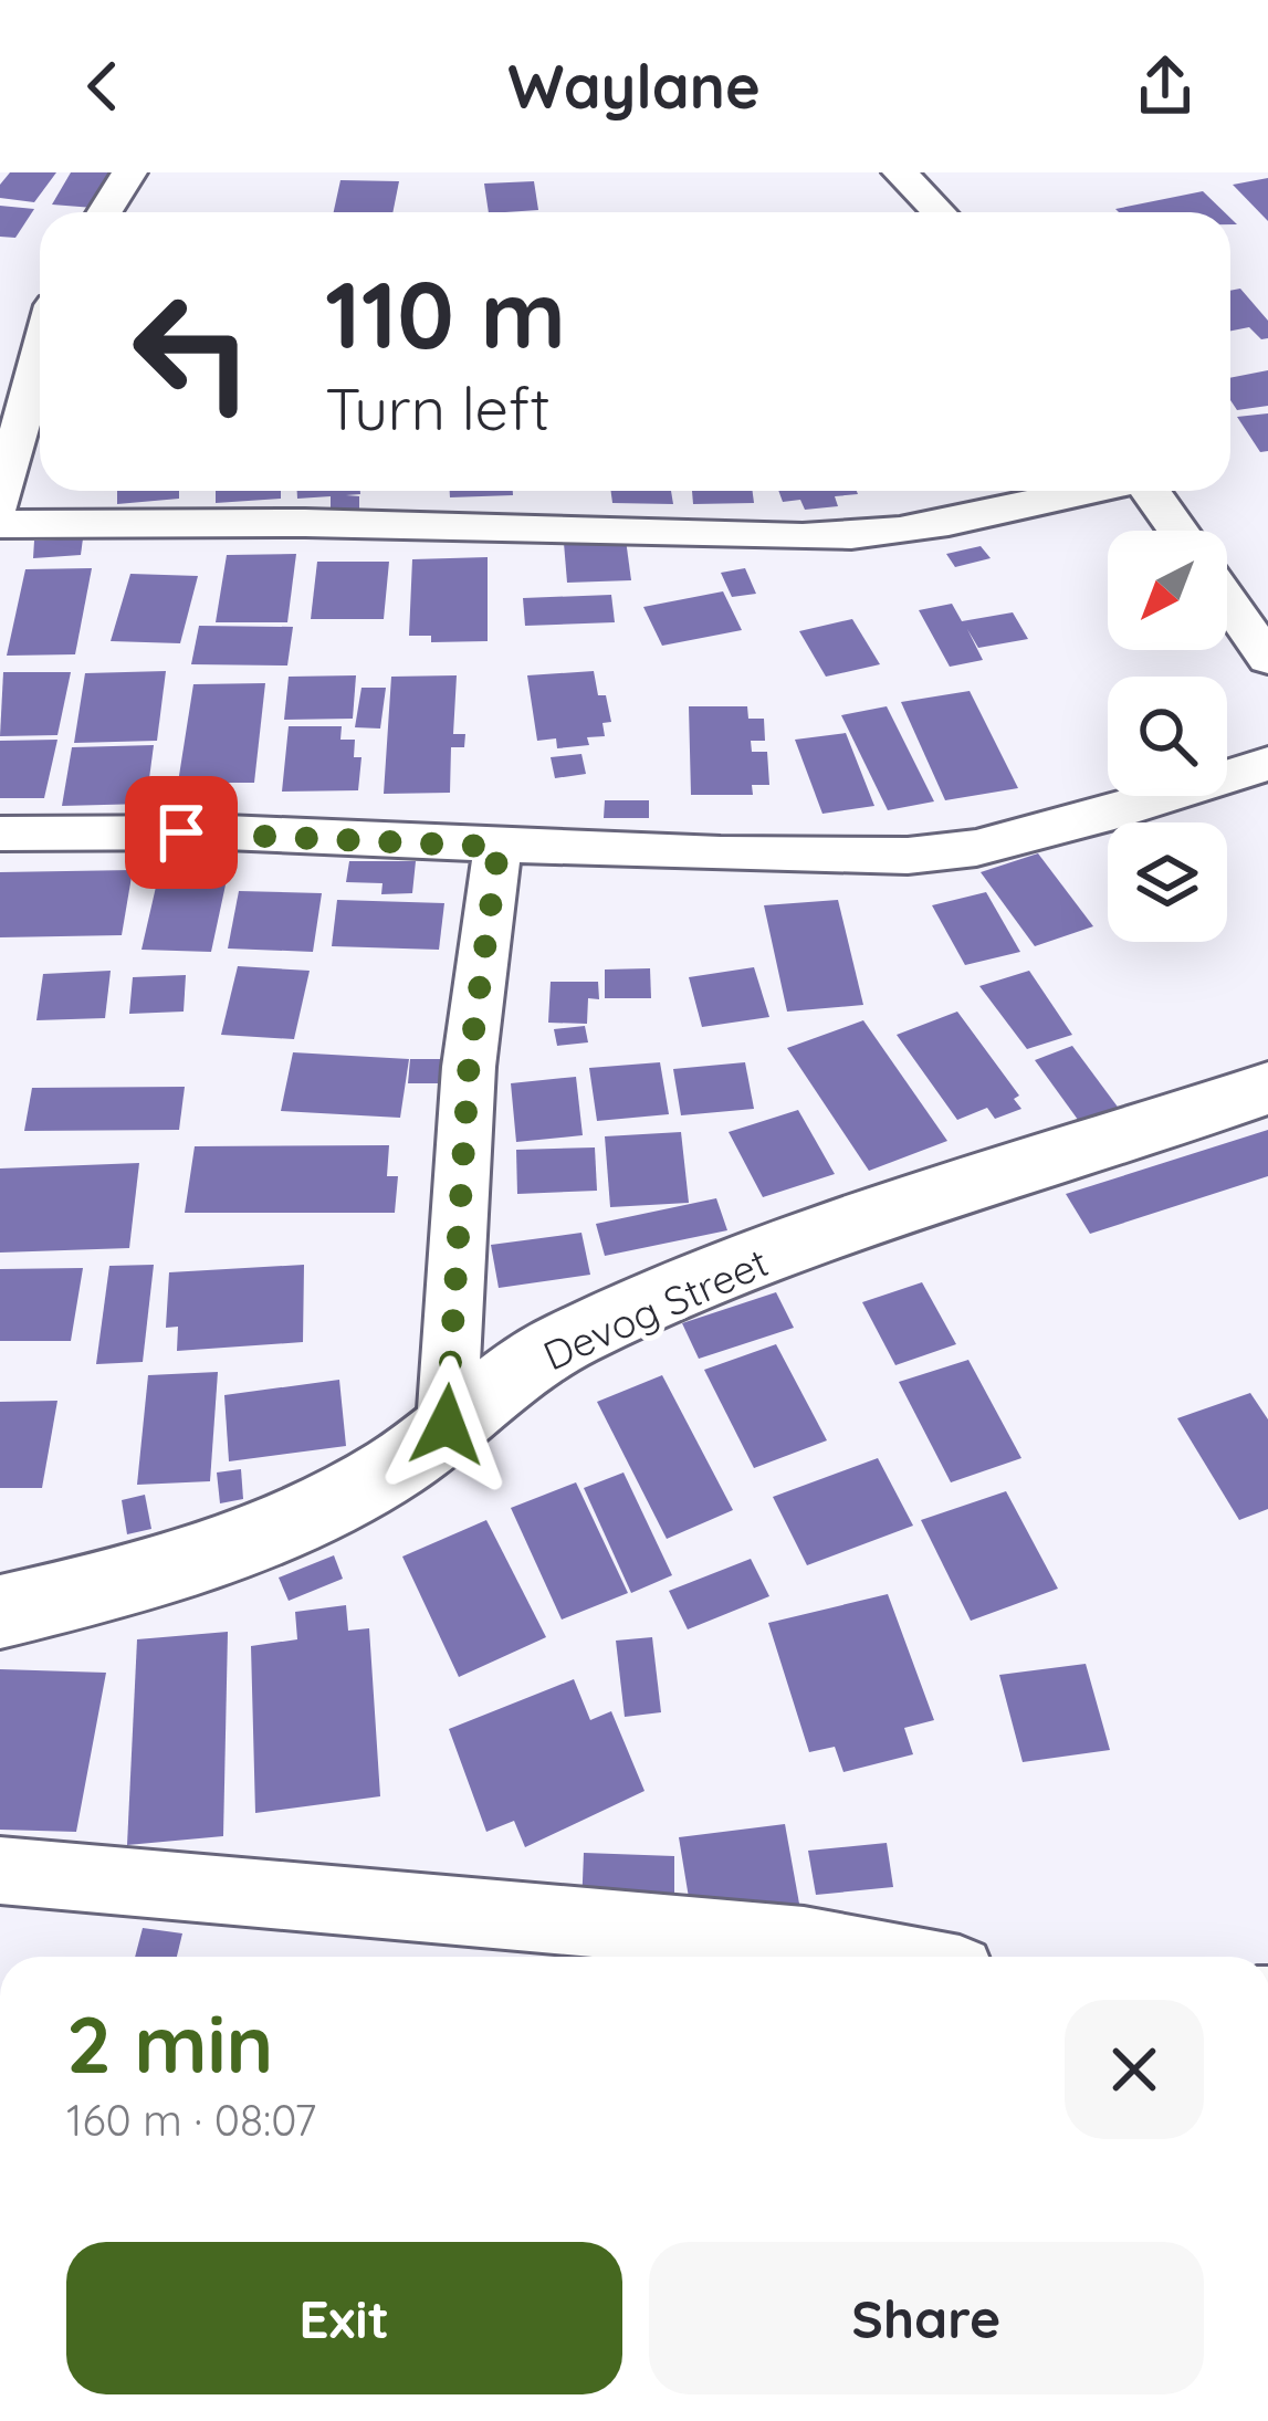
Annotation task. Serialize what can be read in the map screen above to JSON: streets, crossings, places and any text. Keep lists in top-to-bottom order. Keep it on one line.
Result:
{"streets":{"street":["Devog Street"]},"north":"bottom left","page":{"header":"Waylane","turn":["110 m","Turn left"],"heading":["2 min","160 m · 08:07"],"buttons":["Exit","Share"]}}
